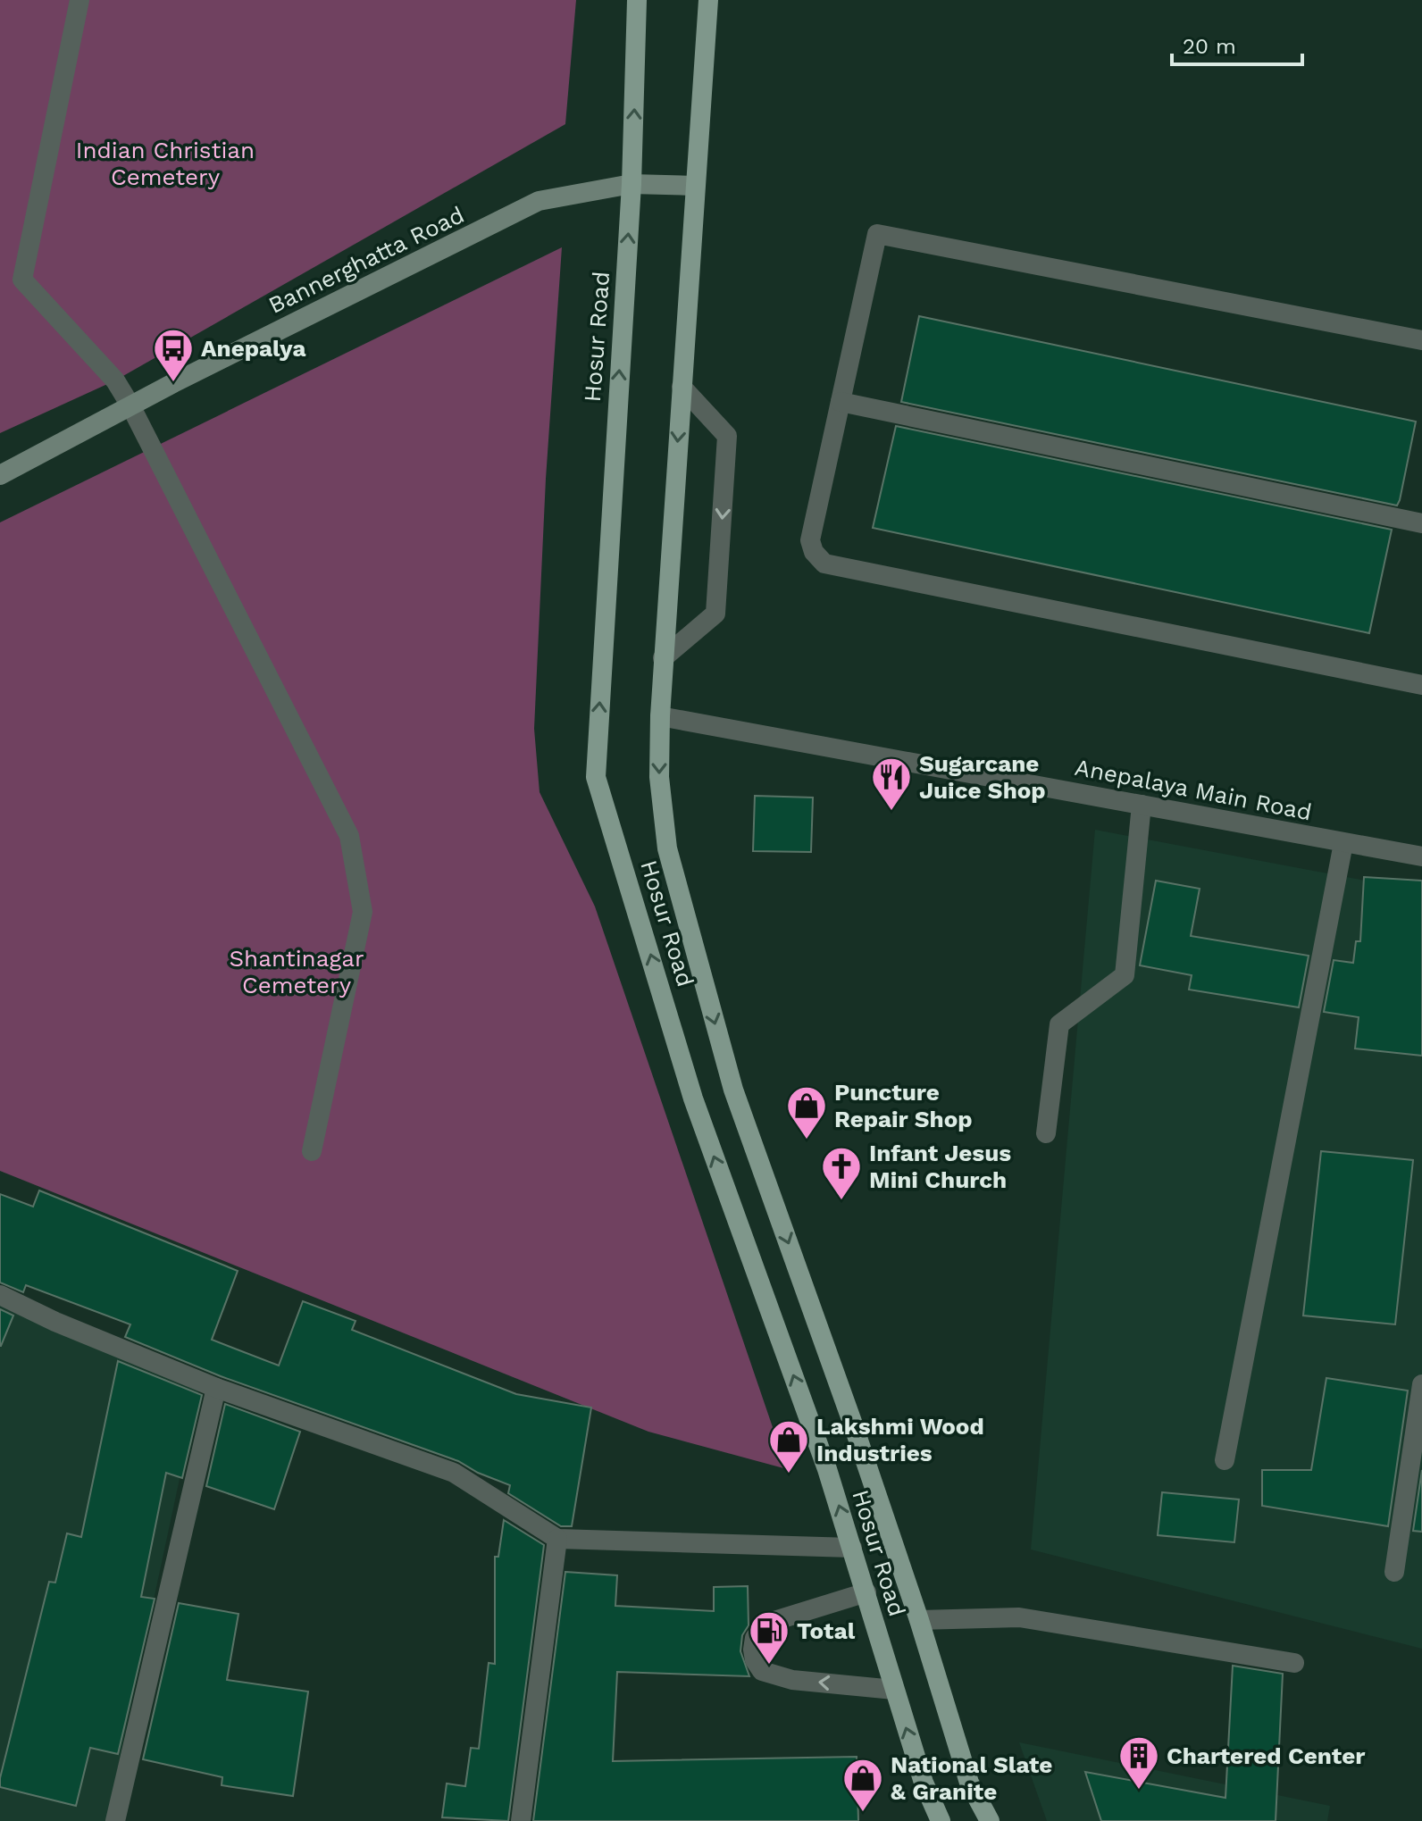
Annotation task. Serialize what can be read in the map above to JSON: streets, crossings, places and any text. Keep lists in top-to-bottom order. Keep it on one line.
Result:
{"streets":{"main road":["Bannerghatta Road","Hosur Road"],"street":["Anepalaya Main Road"]},"crossings":[["Bannerghatta Road","Hosur Road"],["Hosur Road","Anepalaya Main Road"]],"parks":["Indian Christian Cemetery","Shantinagar Cemetery"],"places":{"bus stop":["Anepalya"],"restaurant":["Sugarcane Juice Shop"],"shop":["Puncture Repair Shop","Lakshmi Wood Industries","National Slate & Granite"],"church":["Infant Jesus Mini Church"],"fuel station":["Total"],"building":["Chartered Center"]},"scale_bar":"20 m"}
